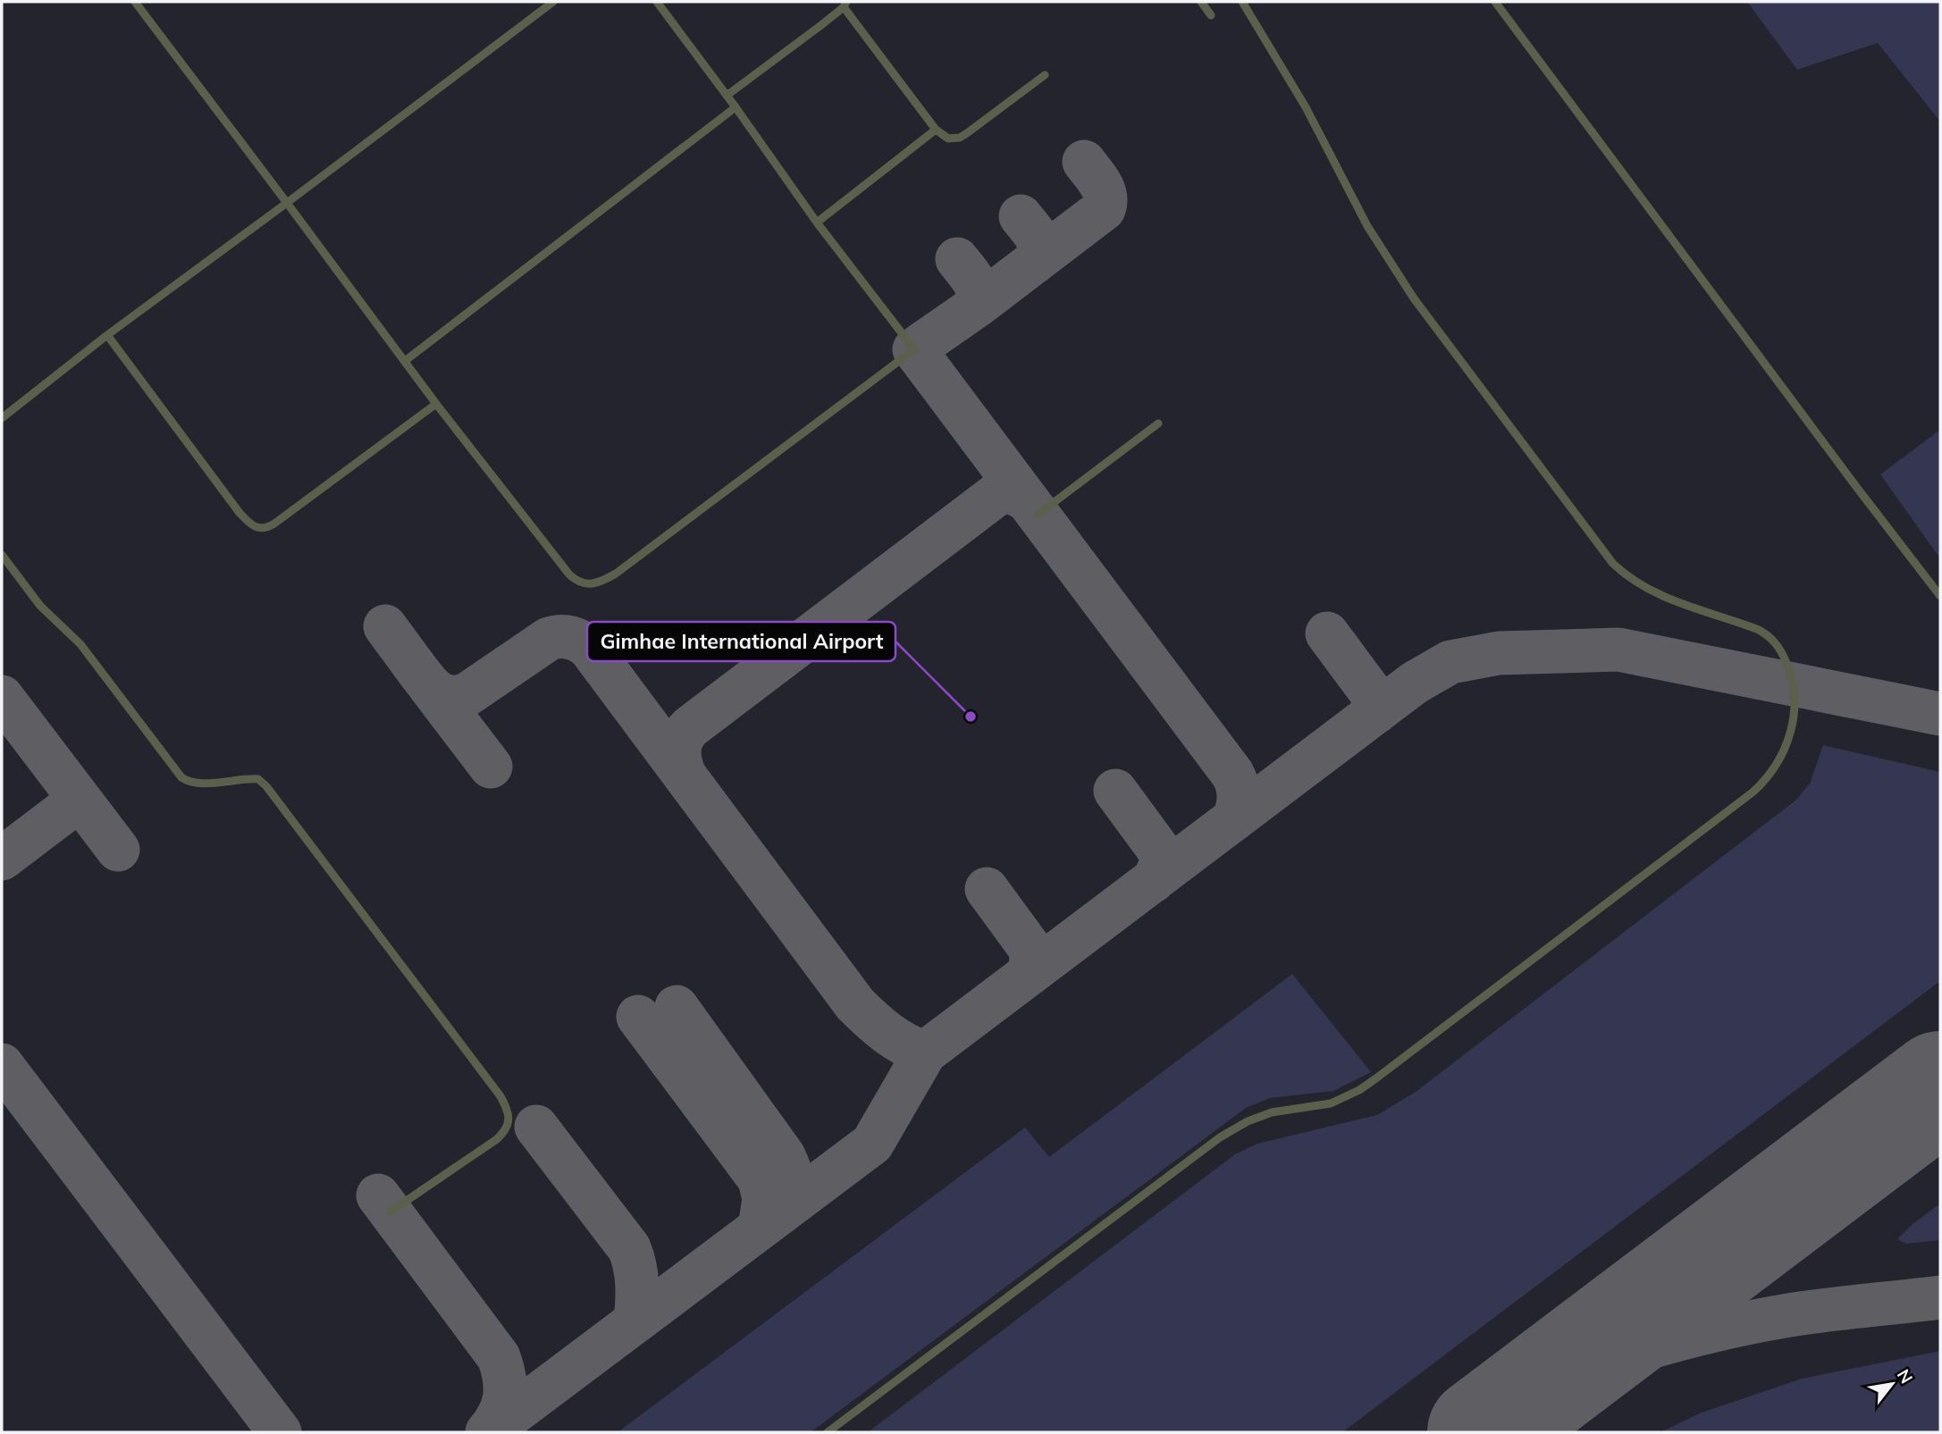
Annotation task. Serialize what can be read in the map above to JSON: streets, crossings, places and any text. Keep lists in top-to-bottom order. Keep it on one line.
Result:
{"places":["Gimhae International Airport"],"north":"top right"}
